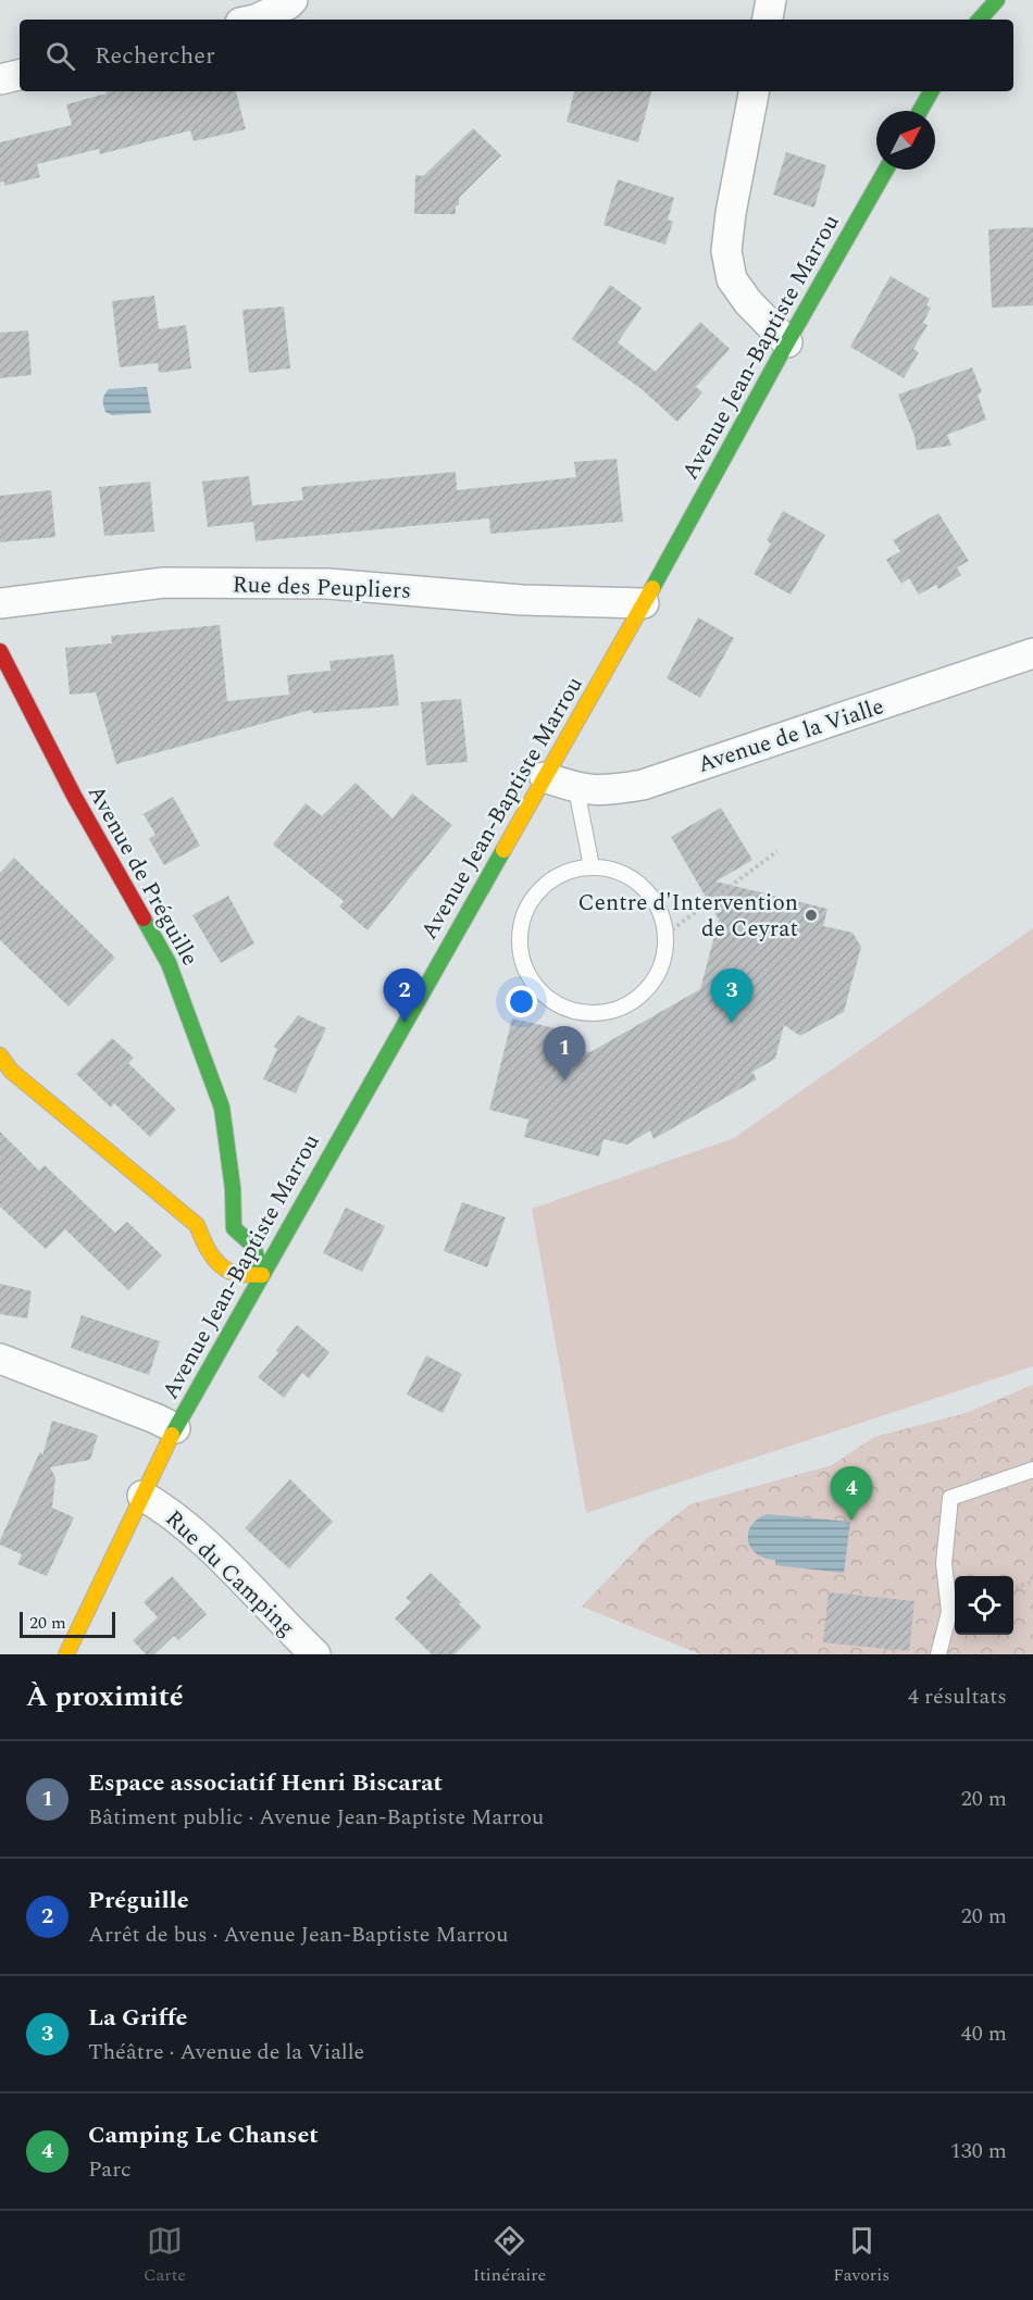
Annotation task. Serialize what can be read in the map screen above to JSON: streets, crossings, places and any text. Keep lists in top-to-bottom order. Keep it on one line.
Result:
{"streets":{"main road":["Avenue Jean-Baptiste Marrou","Avenue de Préguille"],"street":["Rue des Peupliers","Avenue de la Vialle","Rue du Camping"]},"crossings":[["Avenue Jean-Baptiste Marrou","Rue des Peupliers"],["Avenue Jean-Baptiste Marrou","Avenue de la Vialle"],["Avenue Jean-Baptiste Marrou","Rue du Camping"]],"places":["Centre d'Intervention de Ceyrat"],"scale_bar":"20 m","north":"top right","page":{"search":"Rechercher","pins":["2","3","1","4"],"scale":"20 m","heading":["À proximité","4 résultats"],"list":[{"mark":"1","name":"Espace associatif Henri Biscarat","note":"Bâtiment public · Avenue Jean-Baptiste Marrou","value":"20 m"},{"mark":"2","name":"Préguille","note":"Arrêt de bus · Avenue Jean-Baptiste Marrou","value":"20 m"},{"mark":"3","name":"La Griffe","note":"Théâtre · Avenue de la Vialle","value":"40 m"},{"mark":"4","name":"Camping Le Chanset","note":"Parc","value":"130 m"}],"nav":["Carte","Itinéraire","Favoris"]}}
